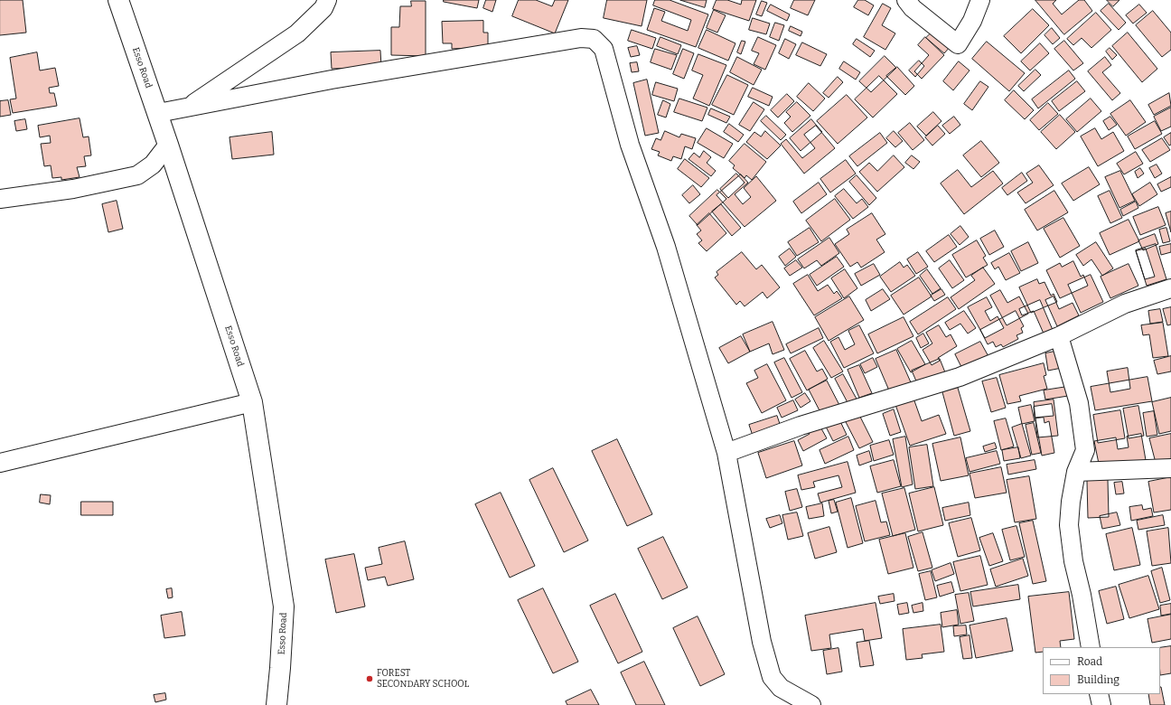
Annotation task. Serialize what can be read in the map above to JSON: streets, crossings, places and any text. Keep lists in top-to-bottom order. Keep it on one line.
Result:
{"streets":{"street":["Esso Road"]},"places":["FOREST SECONDARY SCHOOL"],"legend":["Road","Building"]}
